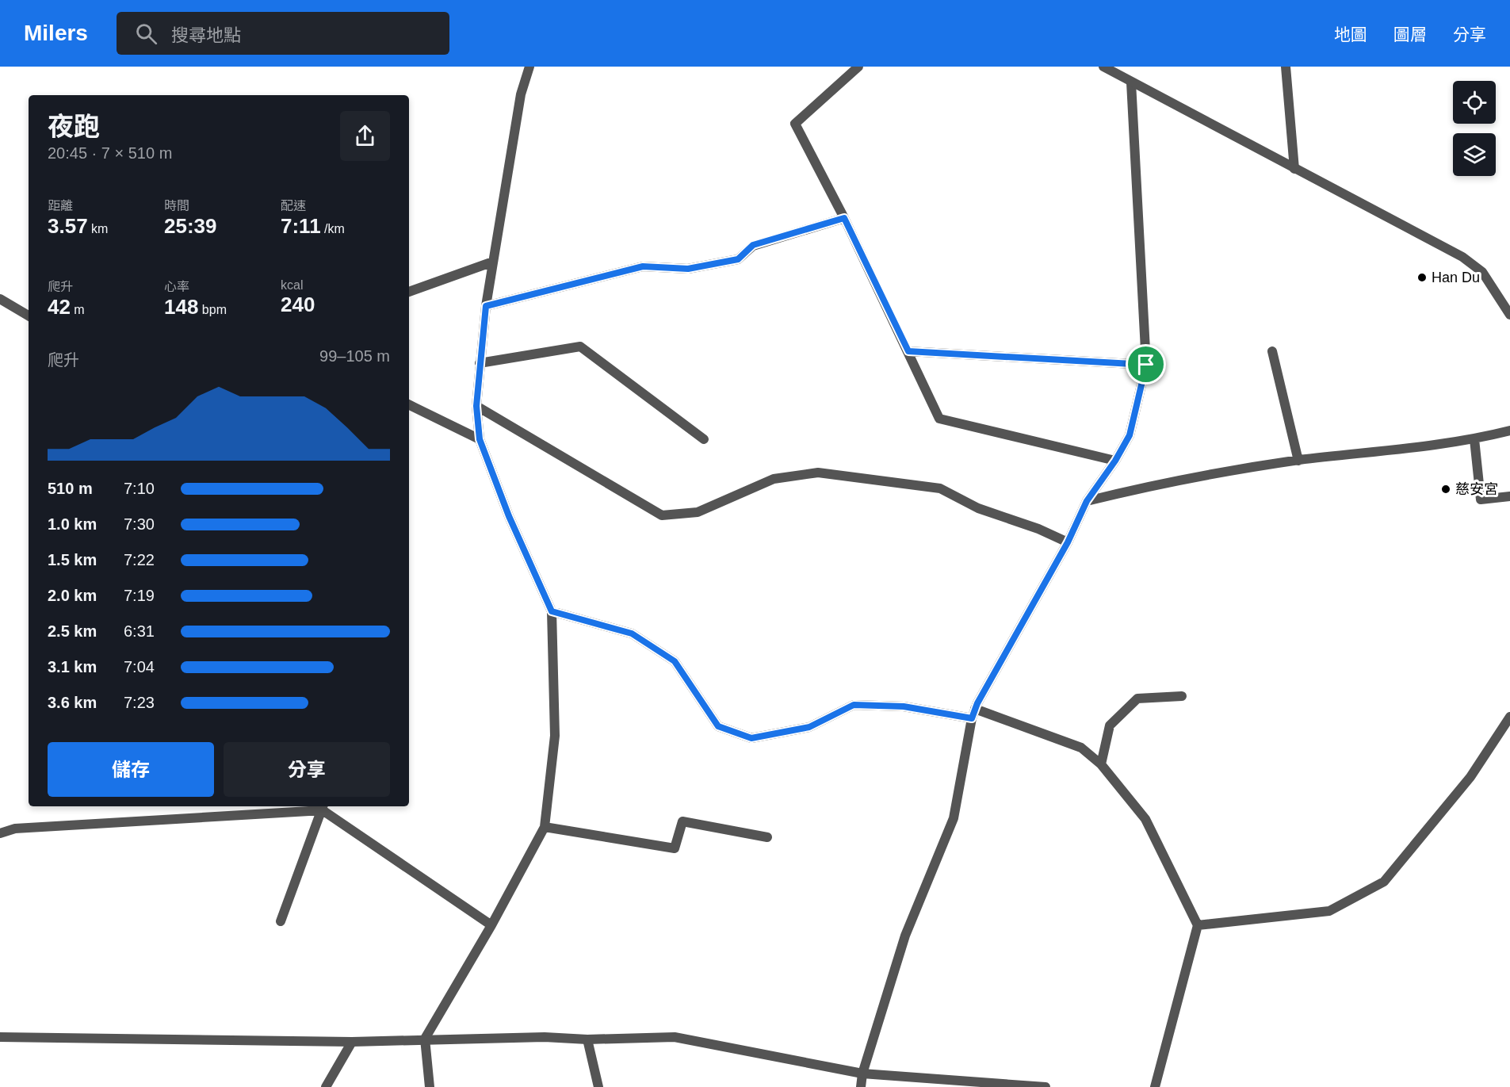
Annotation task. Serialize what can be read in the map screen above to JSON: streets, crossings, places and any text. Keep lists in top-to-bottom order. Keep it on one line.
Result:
{"places":["Han Du","慈安宮"],"page":{"header":"Milers","search":"搜尋地點","nav":["地圖","圖層","分享"],"heading":["夜跑","20:45 · 7 × 510 m"],"stats":[["距離","3.57 km"],["時間","25:39"],["配速","7:11 /km"],["爬升","42 m"],["心率","148 bpm"],["kcal","240"]],"chart":["爬升","99–105 m"],"list":[{"name":"510 m","note":"7:10"},{"name":"1.0 km","note":"7:30"},{"name":"1.5 km","note":"7:22"},{"name":"2.0 km","note":"7:19"},{"name":"2.5 km","note":"6:31"},{"name":"3.1 km","note":"7:04"},{"name":"3.6 km","note":"7:23"}],"buttons":["儲存","分享"]}}
